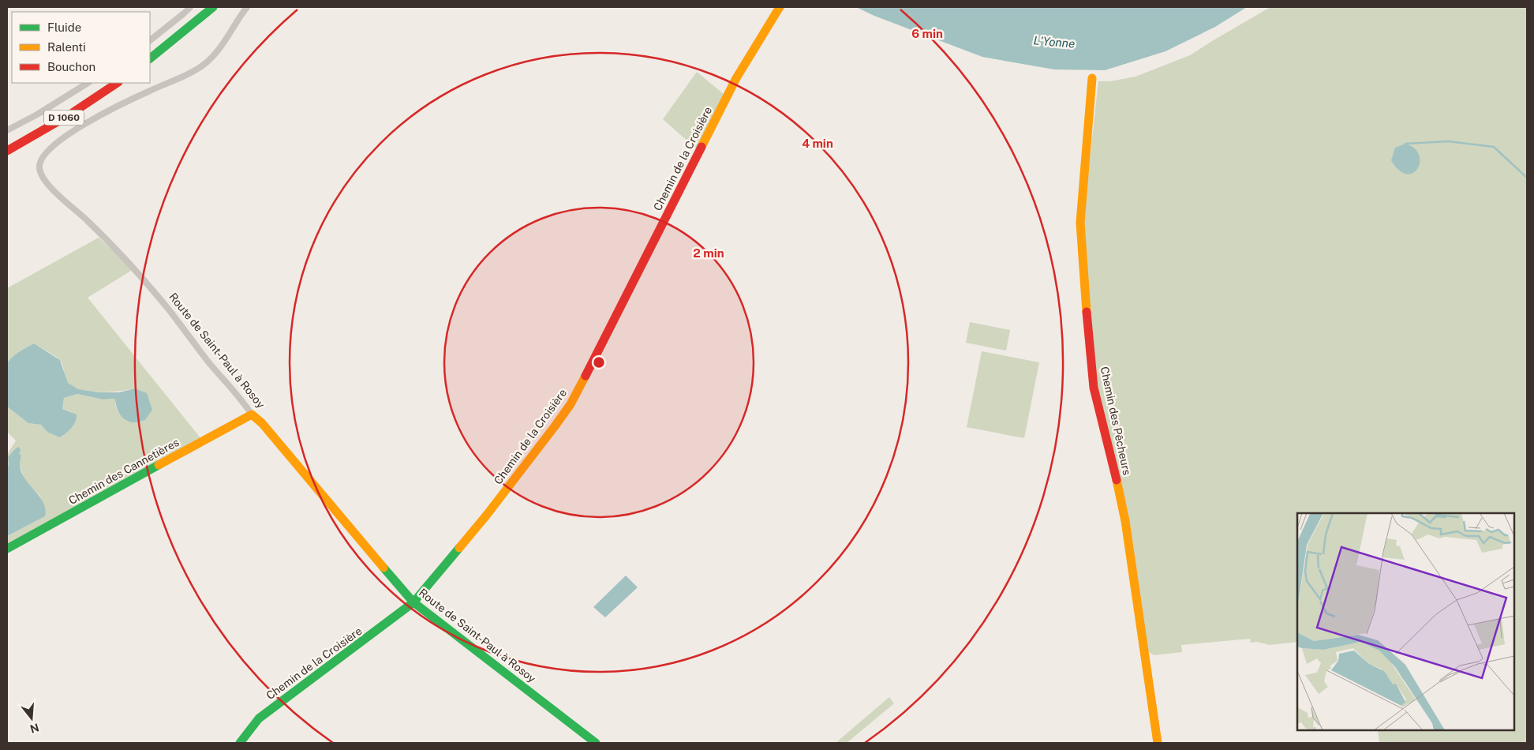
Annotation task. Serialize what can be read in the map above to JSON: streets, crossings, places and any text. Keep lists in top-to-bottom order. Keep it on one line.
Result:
{"streets":{"street":["D 1060","Chemin de la Croisière","Route de Saint-Paul à Rosoy","Chemin des Pêcheurs","Chemin des Cannetières"]},"crossings":[["Chemin de la Croisière","Route de Saint-Paul à Rosoy"],["Route de Saint-Paul à Rosoy","Chemin des Cannetières"]],"water":["L'Yonne"],"legend":["Fluide","Ralenti","Bouchon"],"north":"bottom","rings":["6 min","4 min","2 min"]}
